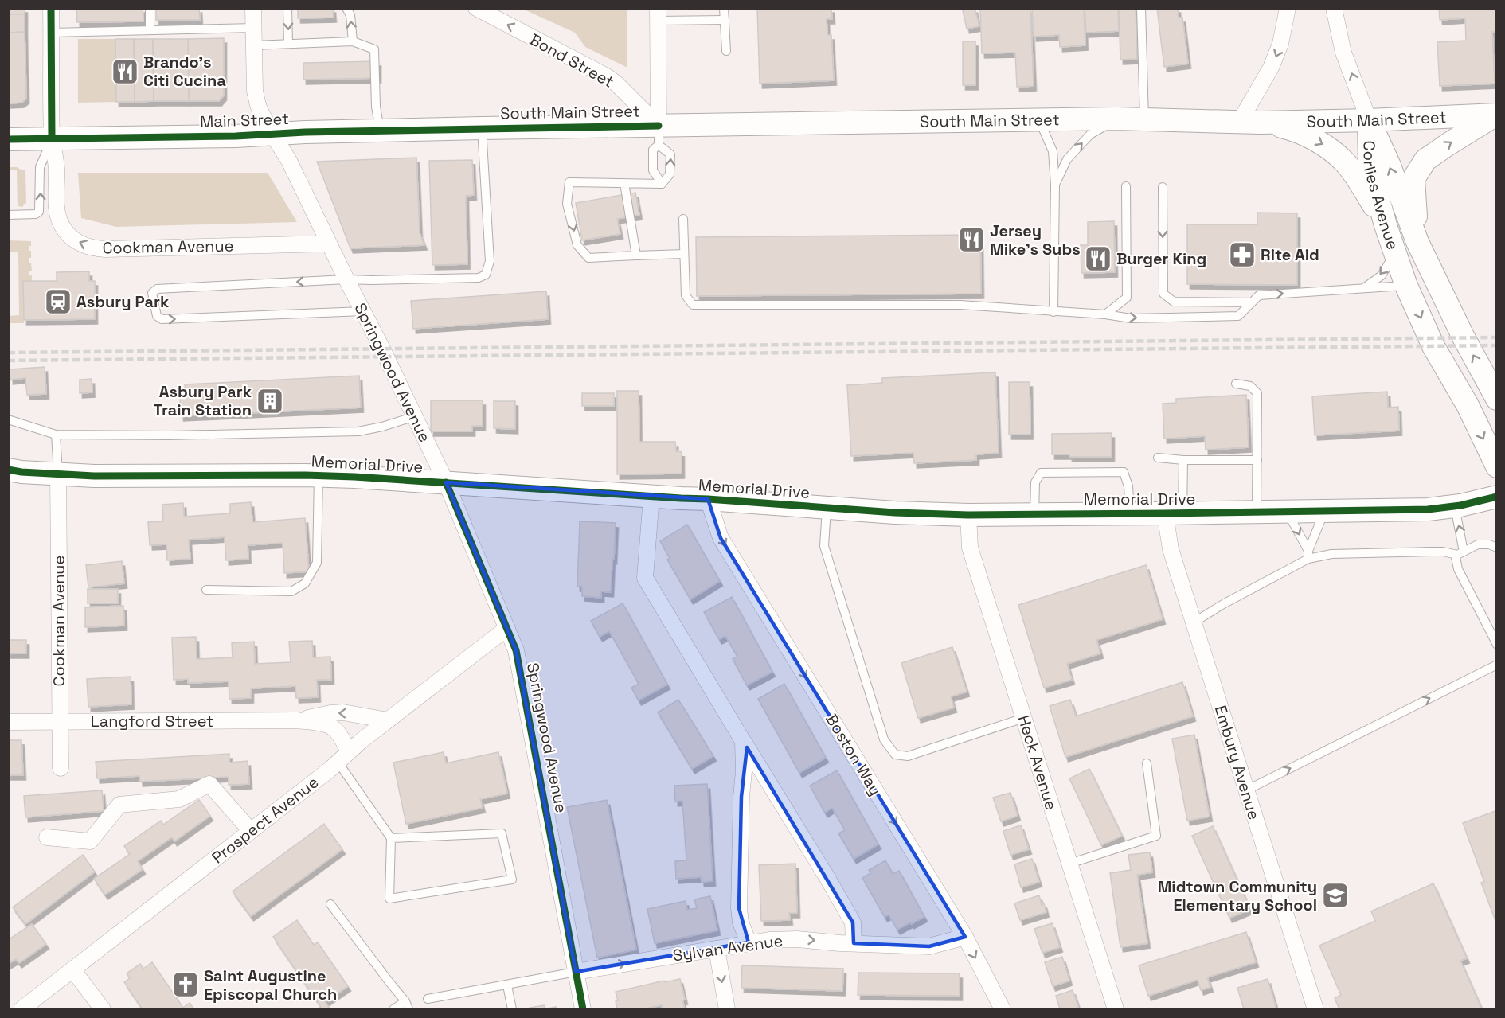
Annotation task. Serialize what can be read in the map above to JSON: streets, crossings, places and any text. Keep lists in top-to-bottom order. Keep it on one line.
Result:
{"streets":{"main road":["South Main Street","Main Street","Corlies Avenue","Memorial Drive"],"street":["Bond Street","Cookman Avenue","Springwood Avenue","Langford Street","Boston Way","Heck Avenue","Embury Avenue","Prospect Avenue","Sylvan Avenue"]},"crossings":[["Bond Street","South Main Street"],["South Main Street","Main Street"],["South Main Street","Corlies Avenue"],["Main Street","Cookman Avenue"],["Main Street","Springwood Avenue"],["Cookman Avenue","Springwood Avenue"],["Cookman Avenue","Memorial Drive"],["Cookman Avenue","Langford Street"],["Springwood Avenue","Memorial Drive"],["Springwood Avenue","Prospect Avenue"],["Springwood Avenue","Sylvan Avenue"],["Memorial Drive","Boston Way"],["Memorial Drive","Heck Avenue"],["Memorial Drive","Embury Avenue"],["Langford Street","Prospect Avenue"],["Boston Way","Sylvan Avenue"]],"one_way":["Bond Street","Cookman Avenue","Sylvan Avenue"],"places":{"restaurant":["Brando's Citi Cucina","Jersey Mike's Subs","Burger King"],"pharmacy":["Rite Aid"],"station":["Asbury Park"],"building":["Asbury Park Train Station"],"school or university":["Midtown Community Elementary School"],"church":["Saint Augustine Episcopal Church"]}}
